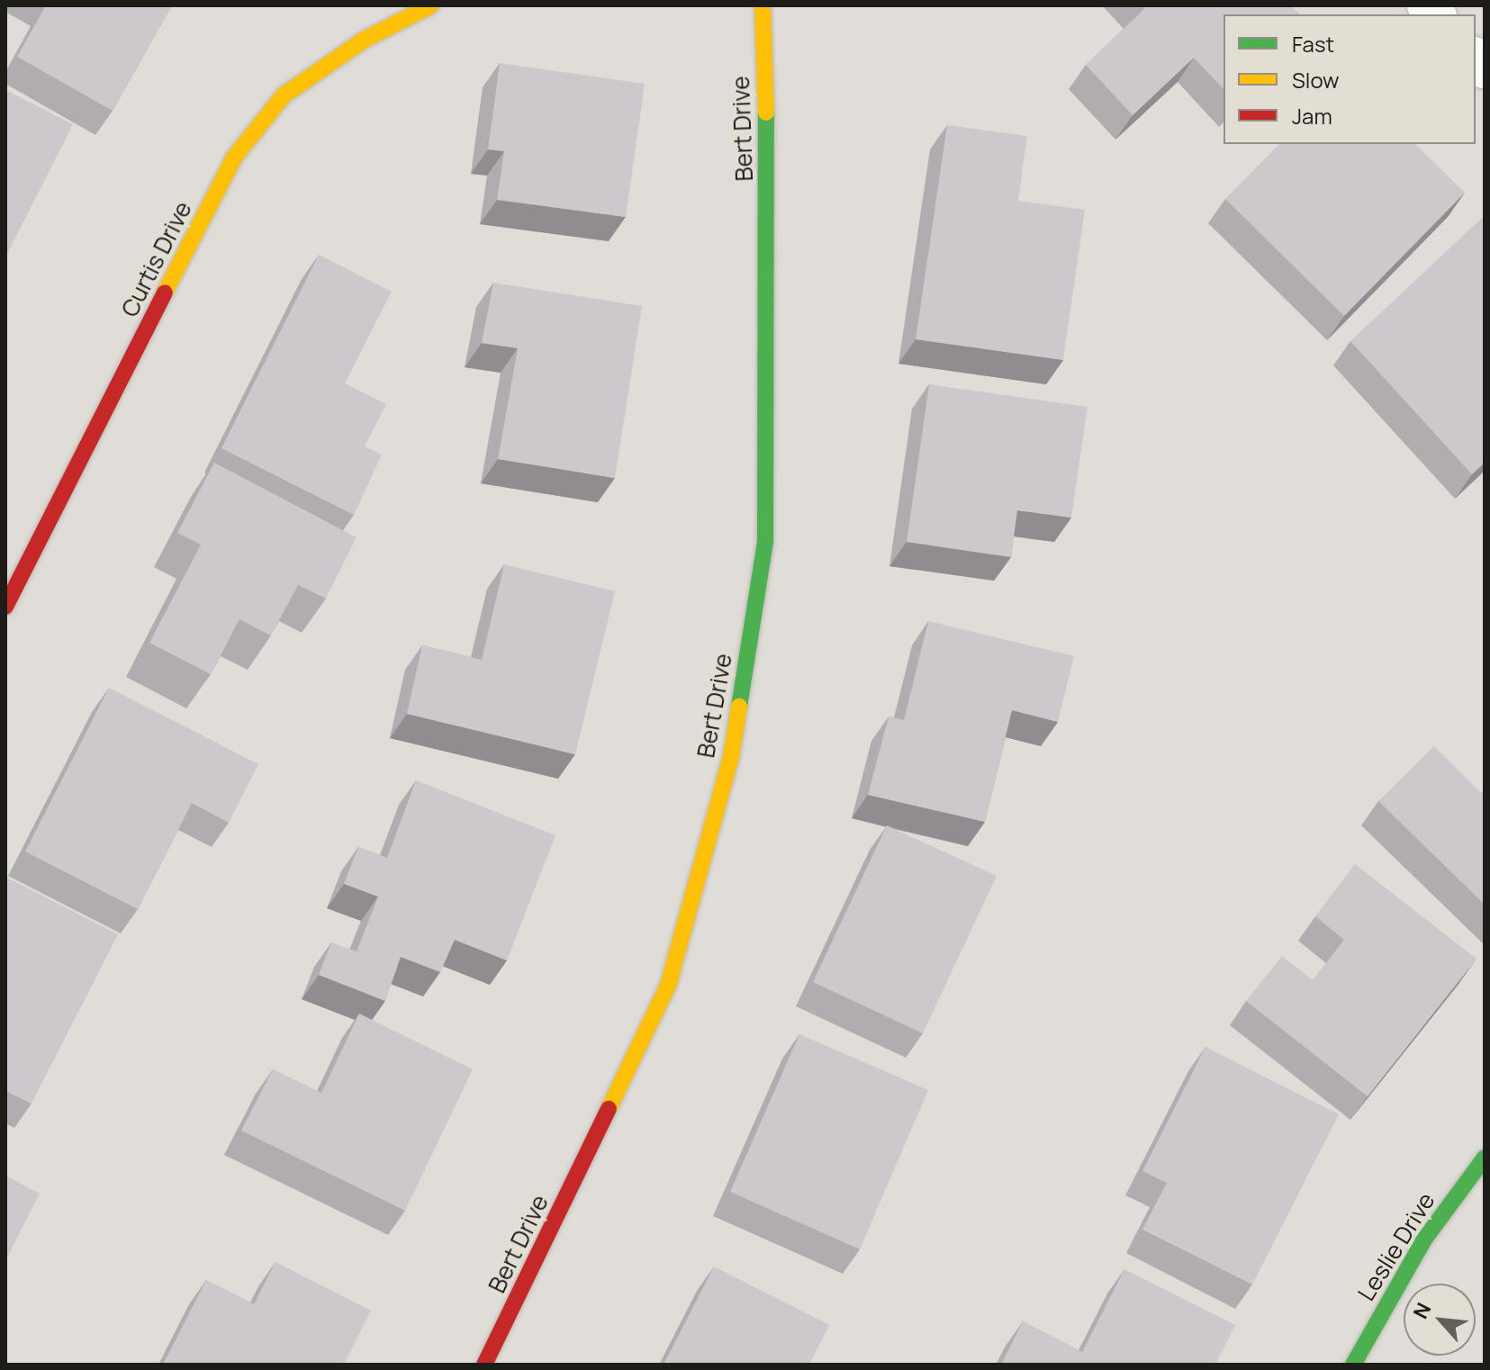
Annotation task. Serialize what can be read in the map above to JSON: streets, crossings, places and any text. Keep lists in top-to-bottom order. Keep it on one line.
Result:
{"streets":{"street":["Bert Drive","Curtis Drive","Leslie Drive"]},"legend":["Fast","Slow","Jam"],"north":"top left"}
